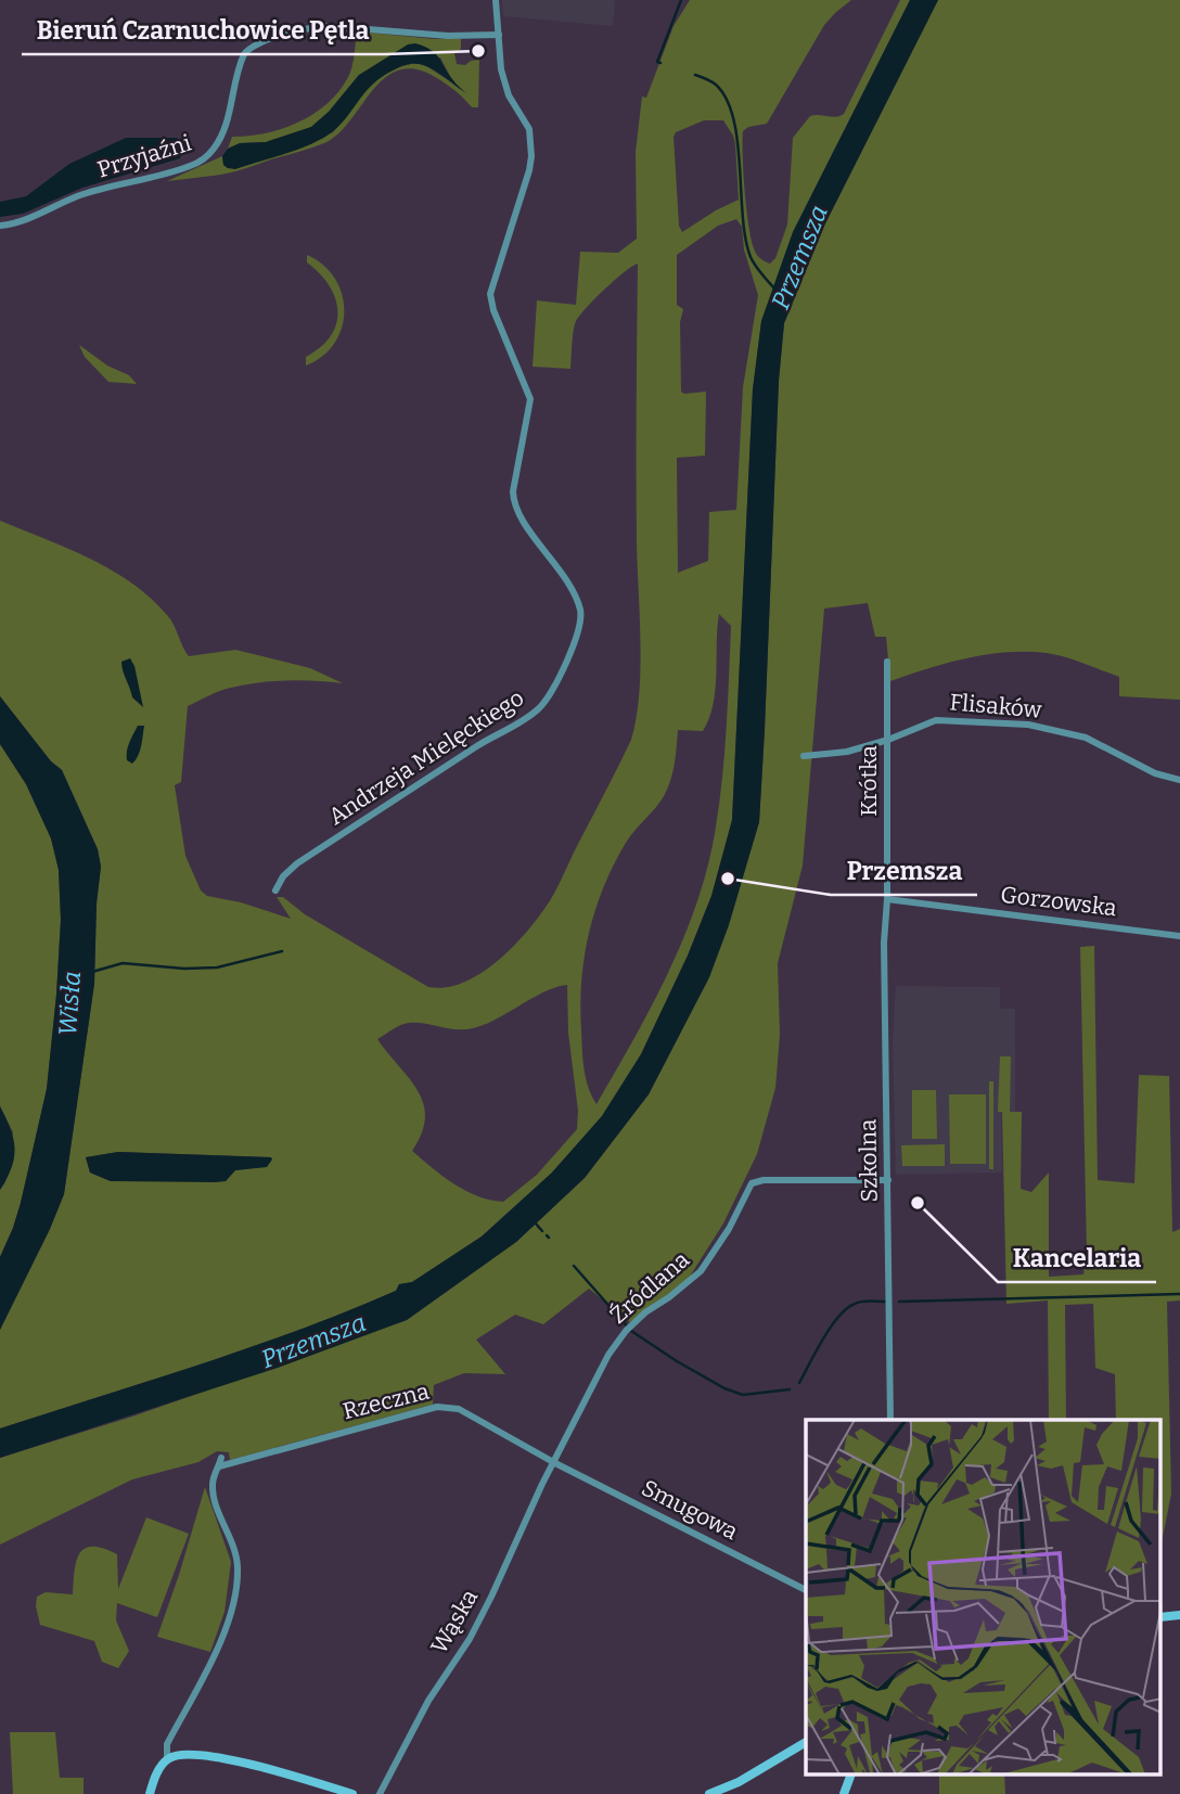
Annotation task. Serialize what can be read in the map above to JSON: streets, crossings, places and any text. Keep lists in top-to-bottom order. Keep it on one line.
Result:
{"streets":{"street":["Przyjaźni","Flisaków","Andrzeja Mielęckiego","Krótka","Gorzowska","Szkolna","Źródlana","Rzeczna","Smugowa","Wąska"]},"crossings":[["Przyjaźni","Andrzeja Mielęckiego"],["Flisaków","Krótka"],["Krótka","Gorzowska"],["Krótka","Szkolna"],["Gorzowska","Szkolna"],["Szkolna","Źródlana"],["Źródlana","Rzeczna"],["Źródlana","Smugowa"],["Źródlana","Wąska"],["Rzeczna","Smugowa"],["Rzeczna","Wąska"],["Smugowa","Wąska"]],"water":["Przemsza","Wisła"],"places":["Bieruń Czarnuchowice Pętla","Przemsza","Kancelaria"]}
